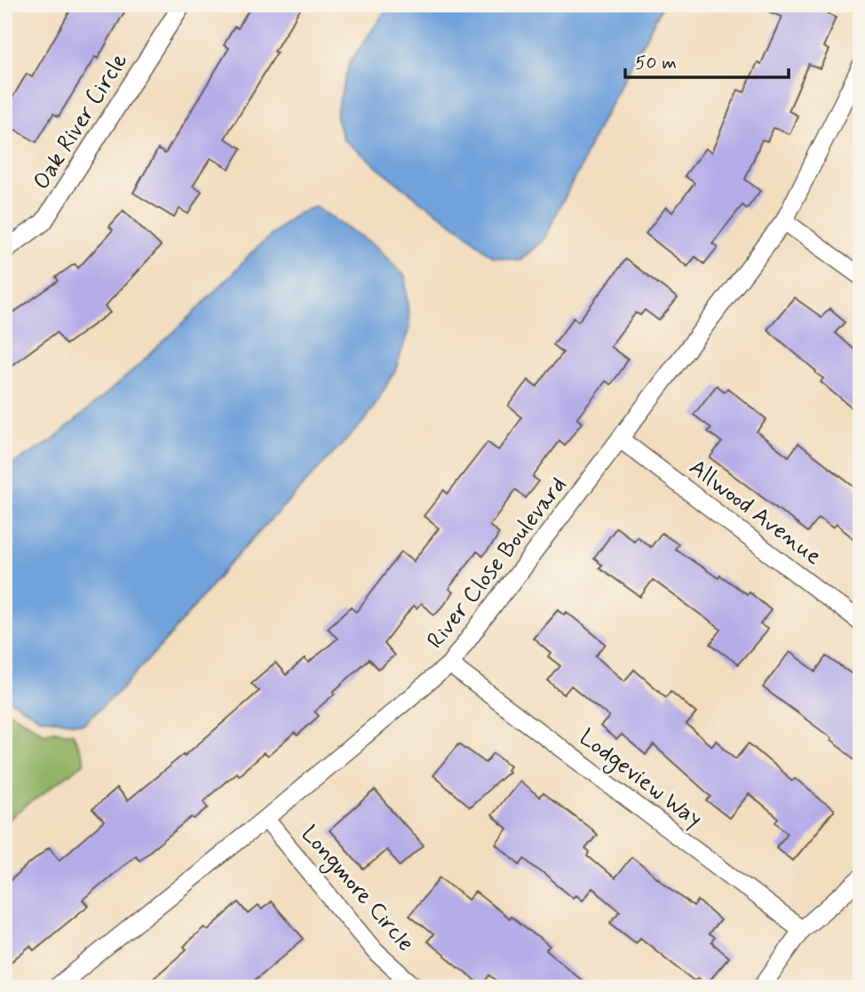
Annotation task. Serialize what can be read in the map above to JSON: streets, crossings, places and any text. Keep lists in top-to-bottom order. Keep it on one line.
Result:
{"streets":{"street":["Oak River Circle","Allwood Avenue","River Close Boulevard","Lodgeview Way","Longmore Circle"]},"crossings":[["Allwood Avenue","River Close Boulevard"],["River Close Boulevard","Lodgeview Way"],["River Close Boulevard","Longmore Circle"]],"scale_bar":"50 m"}
